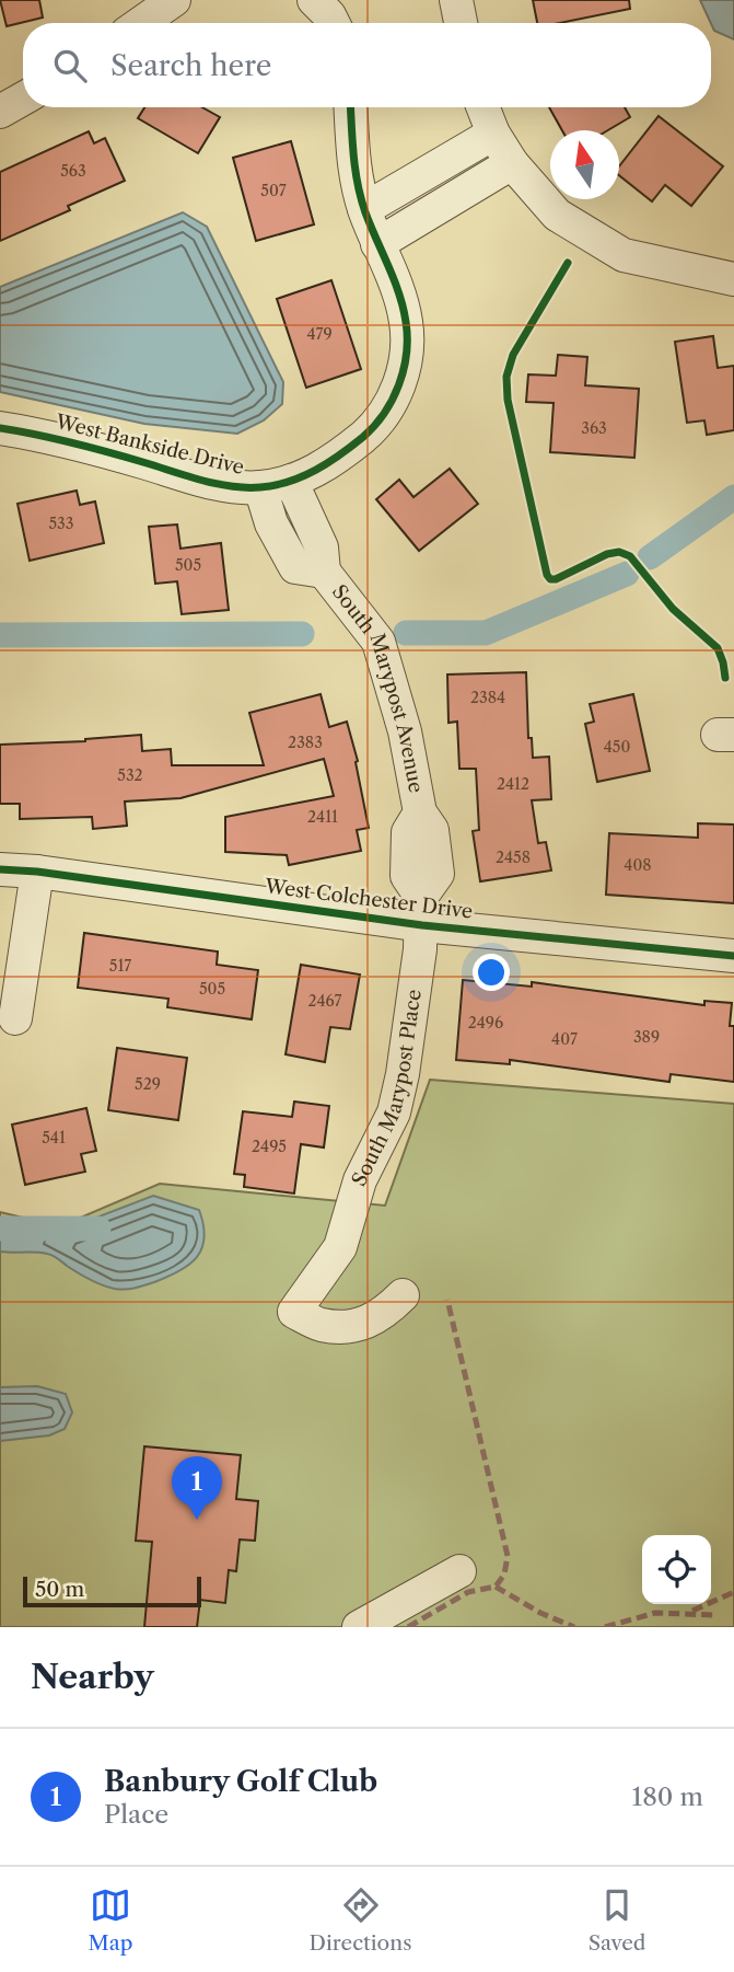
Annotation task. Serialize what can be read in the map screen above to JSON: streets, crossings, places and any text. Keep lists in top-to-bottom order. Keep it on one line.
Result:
{"streets":{"street":["West Bankside Drive","South Marypost Avenue","West Colchester Drive","South Marypost Place"]},"crossings":[["West Bankside Drive","South Marypost Avenue"],["South Marypost Avenue","West Colchester Drive"],["South Marypost Avenue","South Marypost Place"],["West Colchester Drive","South Marypost Place"]],"house_numbers":["563","507","479","363","533","505","2384","2383","450","532","2412","2411","2458","408","517","505","2467","2496","389","407","529","541","2495"],"scale_bar":"50 m","north":"top","page":{"search":"Search here","pins":"1","scale":"50 m","heading":"Nearby","list":[{"mark":"1","name":"Banbury Golf Club","note":"Place","value":"180 m"}],"nav":["Map","Directions","Saved"]}}
